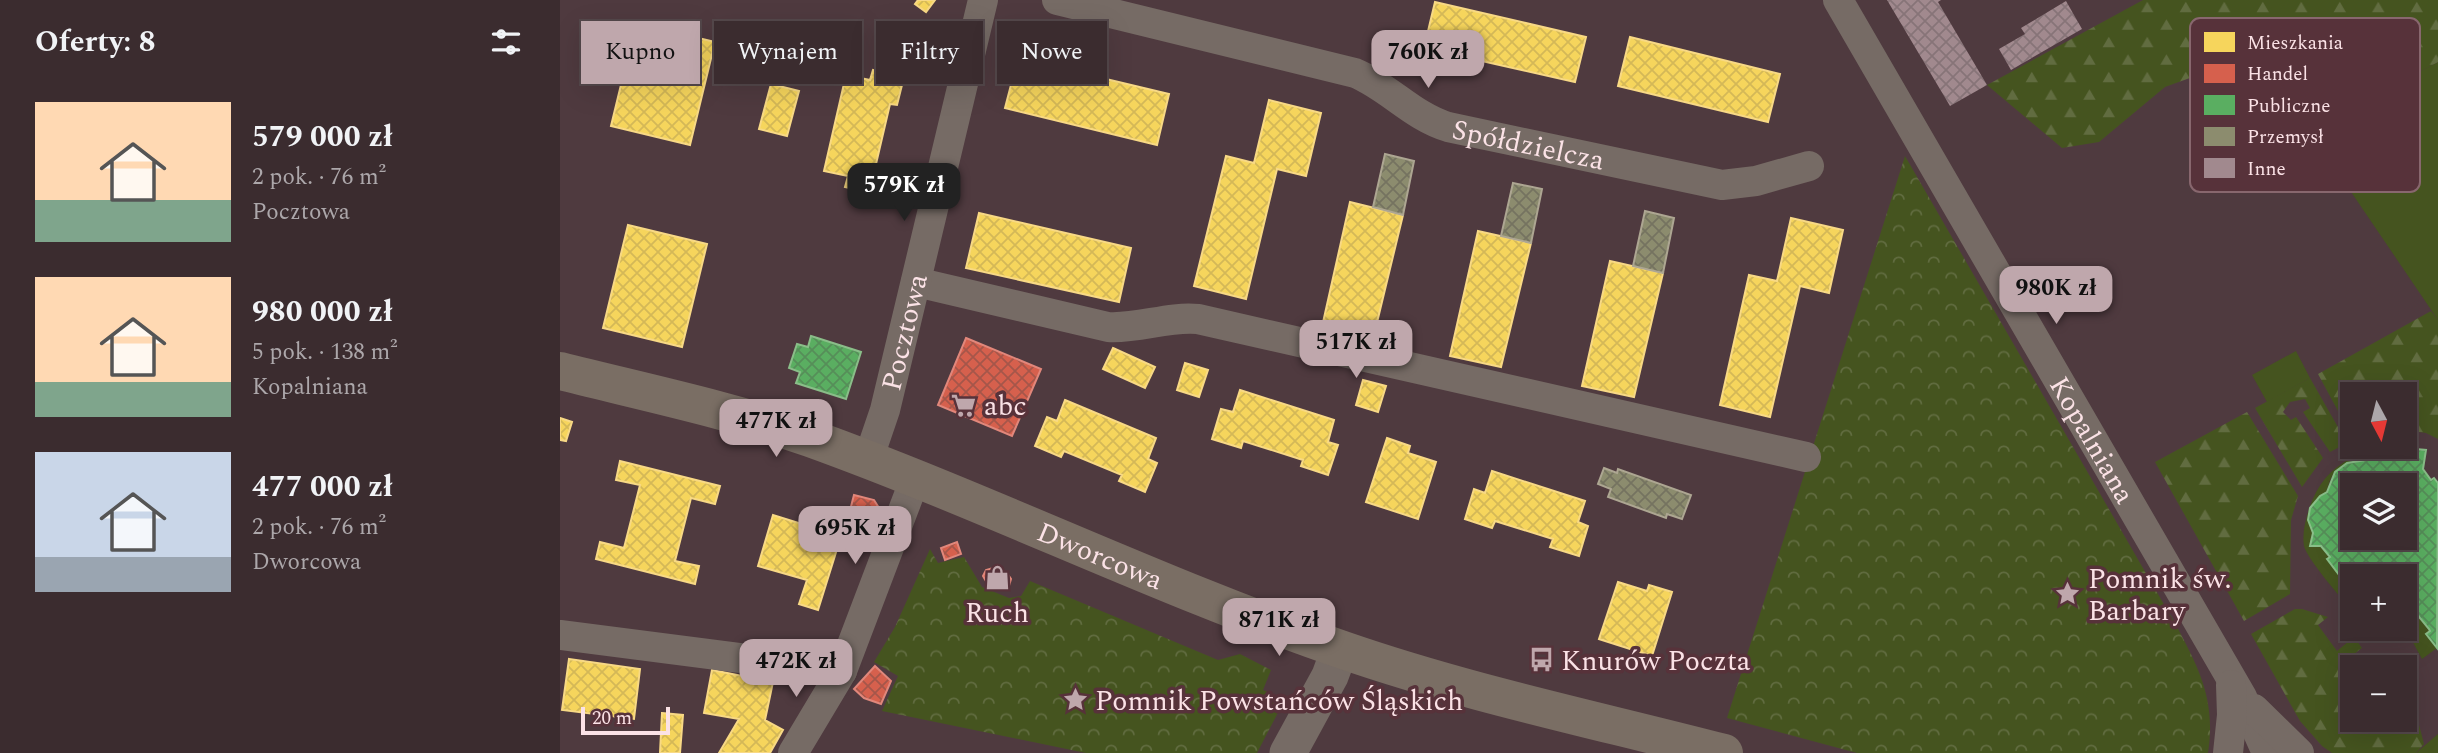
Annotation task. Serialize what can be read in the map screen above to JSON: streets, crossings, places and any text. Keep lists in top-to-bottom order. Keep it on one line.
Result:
{"streets":{"main road":["Dworcowa"],"street":["Spółdzielcza","Pocztowa","Kopalniana"]},"crossings":[["Pocztowa","Dworcowa"]],"places":{"supermarket":["abc"],"shop":["Ruch"],"place":["Pomnik św. Barbary","Pomnik Powstańców Śląskich"],"bus stop":["Knurów Poczta"]},"legend":["Mieszkania","Handel","Publiczne","Przemysł","Inne"],"scale_bar":"20 m","north":"bottom","page":{"heading":"Oferty: 8","chip":["Kupno","Wynajem","Filtry","Nowe"],"price":["760K zł","579K zł","980K zł","517K zł","477K zł","695K zł","871K zł","472K zł"],"list":[{"name":"579 000 zł","note":"2 pok. · 76 m² · Pocztowa"},{"name":"980 000 zł","note":"5 pok. · 138 m² · Kopalniana"},{"name":"477 000 zł","note":"2 pok. · 76 m² · Dworcowa"}],"map_buttons":["+","−"],"scale":"20 m"}}
